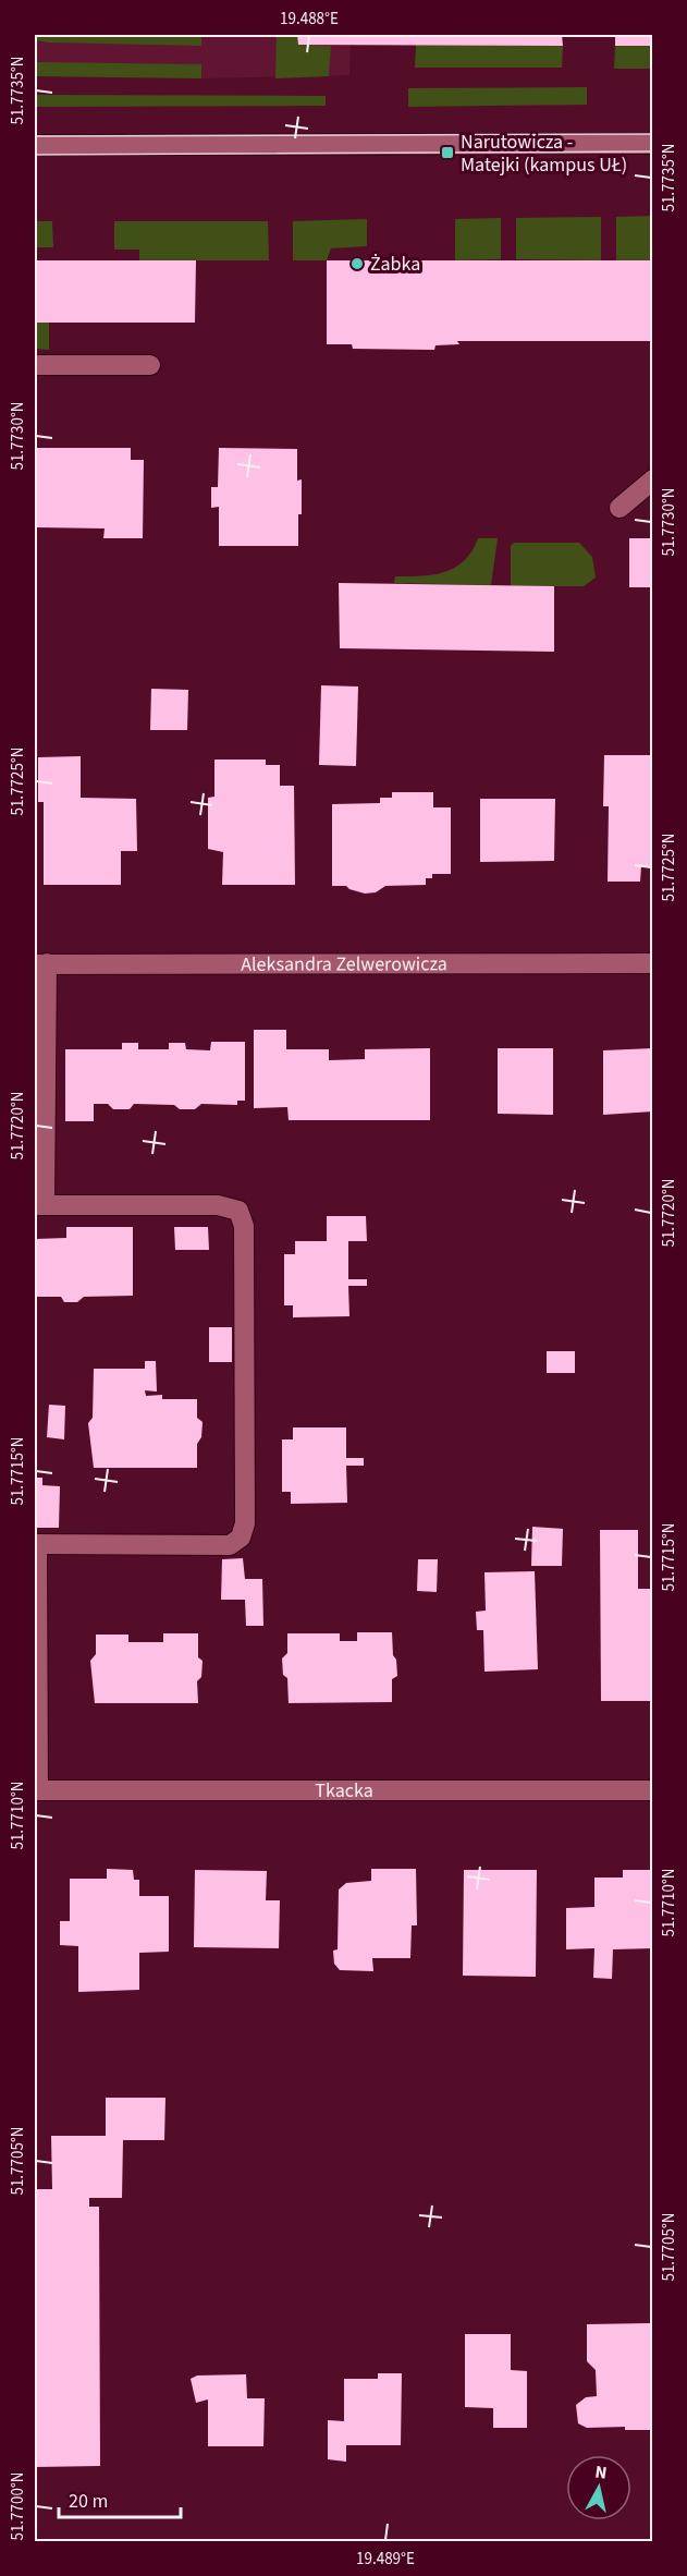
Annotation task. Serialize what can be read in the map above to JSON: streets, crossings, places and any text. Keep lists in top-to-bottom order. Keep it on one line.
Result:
{"streets":{"street":["Aleksandra Zelwerowicza","Tkacka"]},"places":{"transit":["Narutowicza - Matejki (kampus UŁ)"],"other":["Żabka"]},"scale_bar":"20 m","north":"top","coordinates":["19.488°E","51.7735°N","51.7730°N","51.7725°N","51.7720°N","51.7715°N","51.7710°N","51.7705°N","51.7700°N","19.489°E"]}
